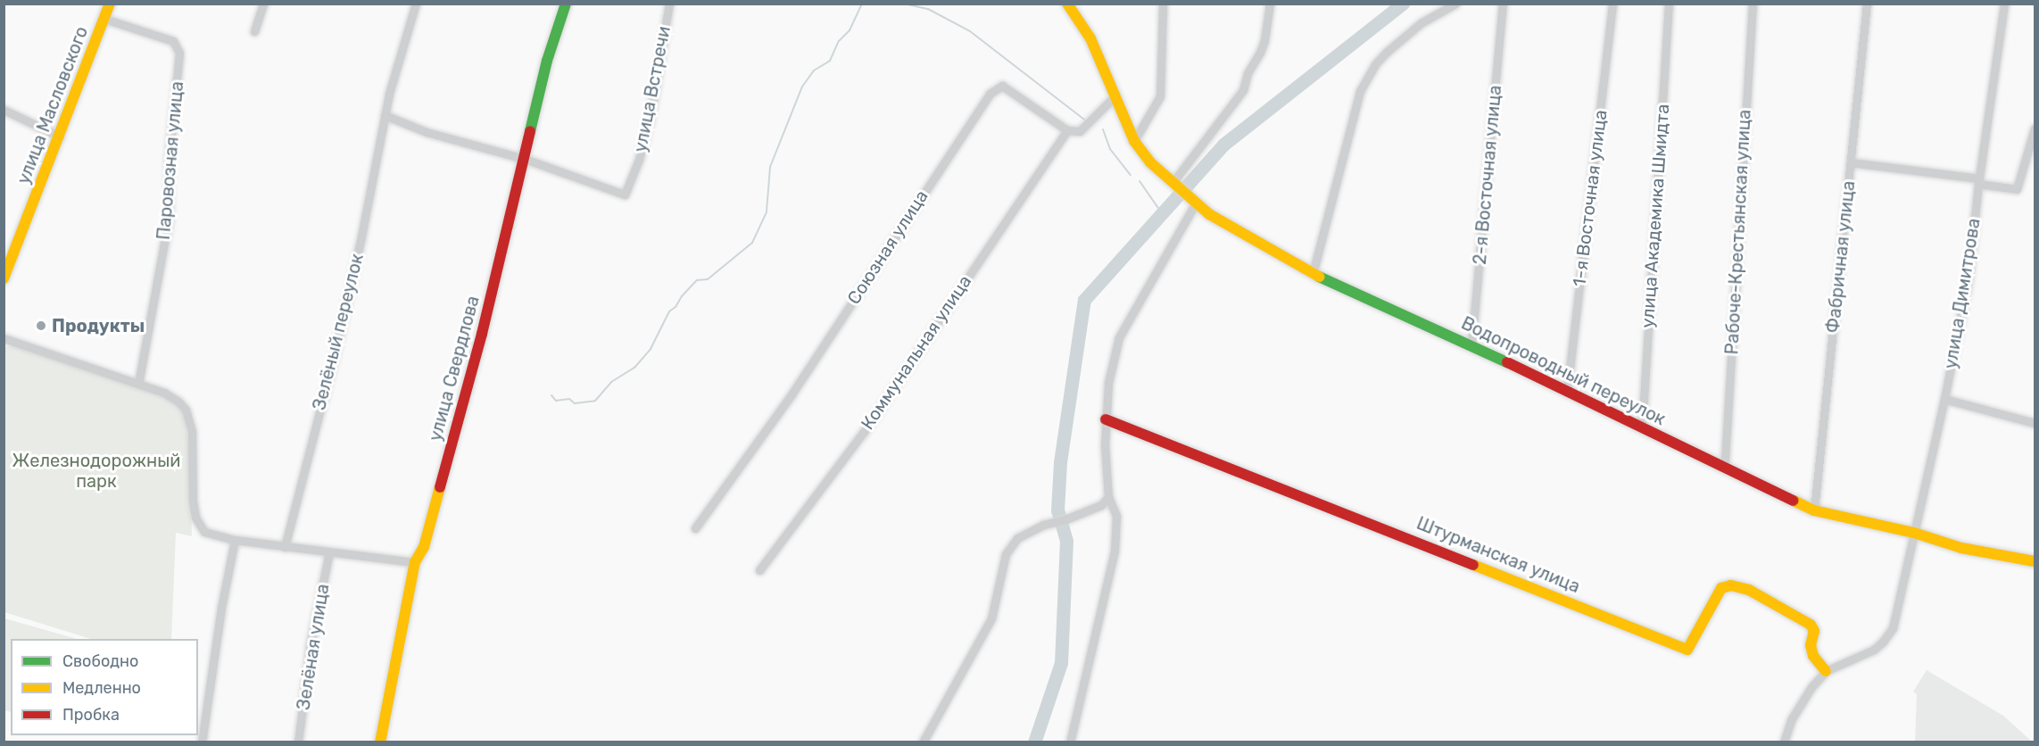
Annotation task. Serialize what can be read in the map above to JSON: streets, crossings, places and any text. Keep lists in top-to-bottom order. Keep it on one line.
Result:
{"streets":{"street":["улица Встречи","улица Масловского","Паровозная улица","2-я Восточная улица","1-я Восточная улица","улица Академика Шмидта","Рабоче-Крестьянская улица","Союзная улица","Фабричная улица","улица Димитрова","Зелёный переулок","Коммунальная улица","улица Свердлова","Водопроводный переулок","Штурманская улица","Зелёная улица"]},"crossings":[["улица Встречи","улица Свердлова"],["улица Масловского","Паровозная улица"],["2-я Восточная улица","Водопроводный переулок"],["1-я Восточная улица","Водопроводный переулок"],["улица Академика Шмидта","Водопроводный переулок"],["Рабоче-Крестьянская улица","Водопроводный переулок"],["Союзная улица","Коммунальная улица"],["Фабричная улица","Водопроводный переулок"],["улица Димитрова","Водопроводный переулок"],["улица Димитрова","Штурманская улица"]],"parks":["Железнодорожный парк"],"places":["Продукты"],"legend":["Свободно","Медленно","Пробка"]}
